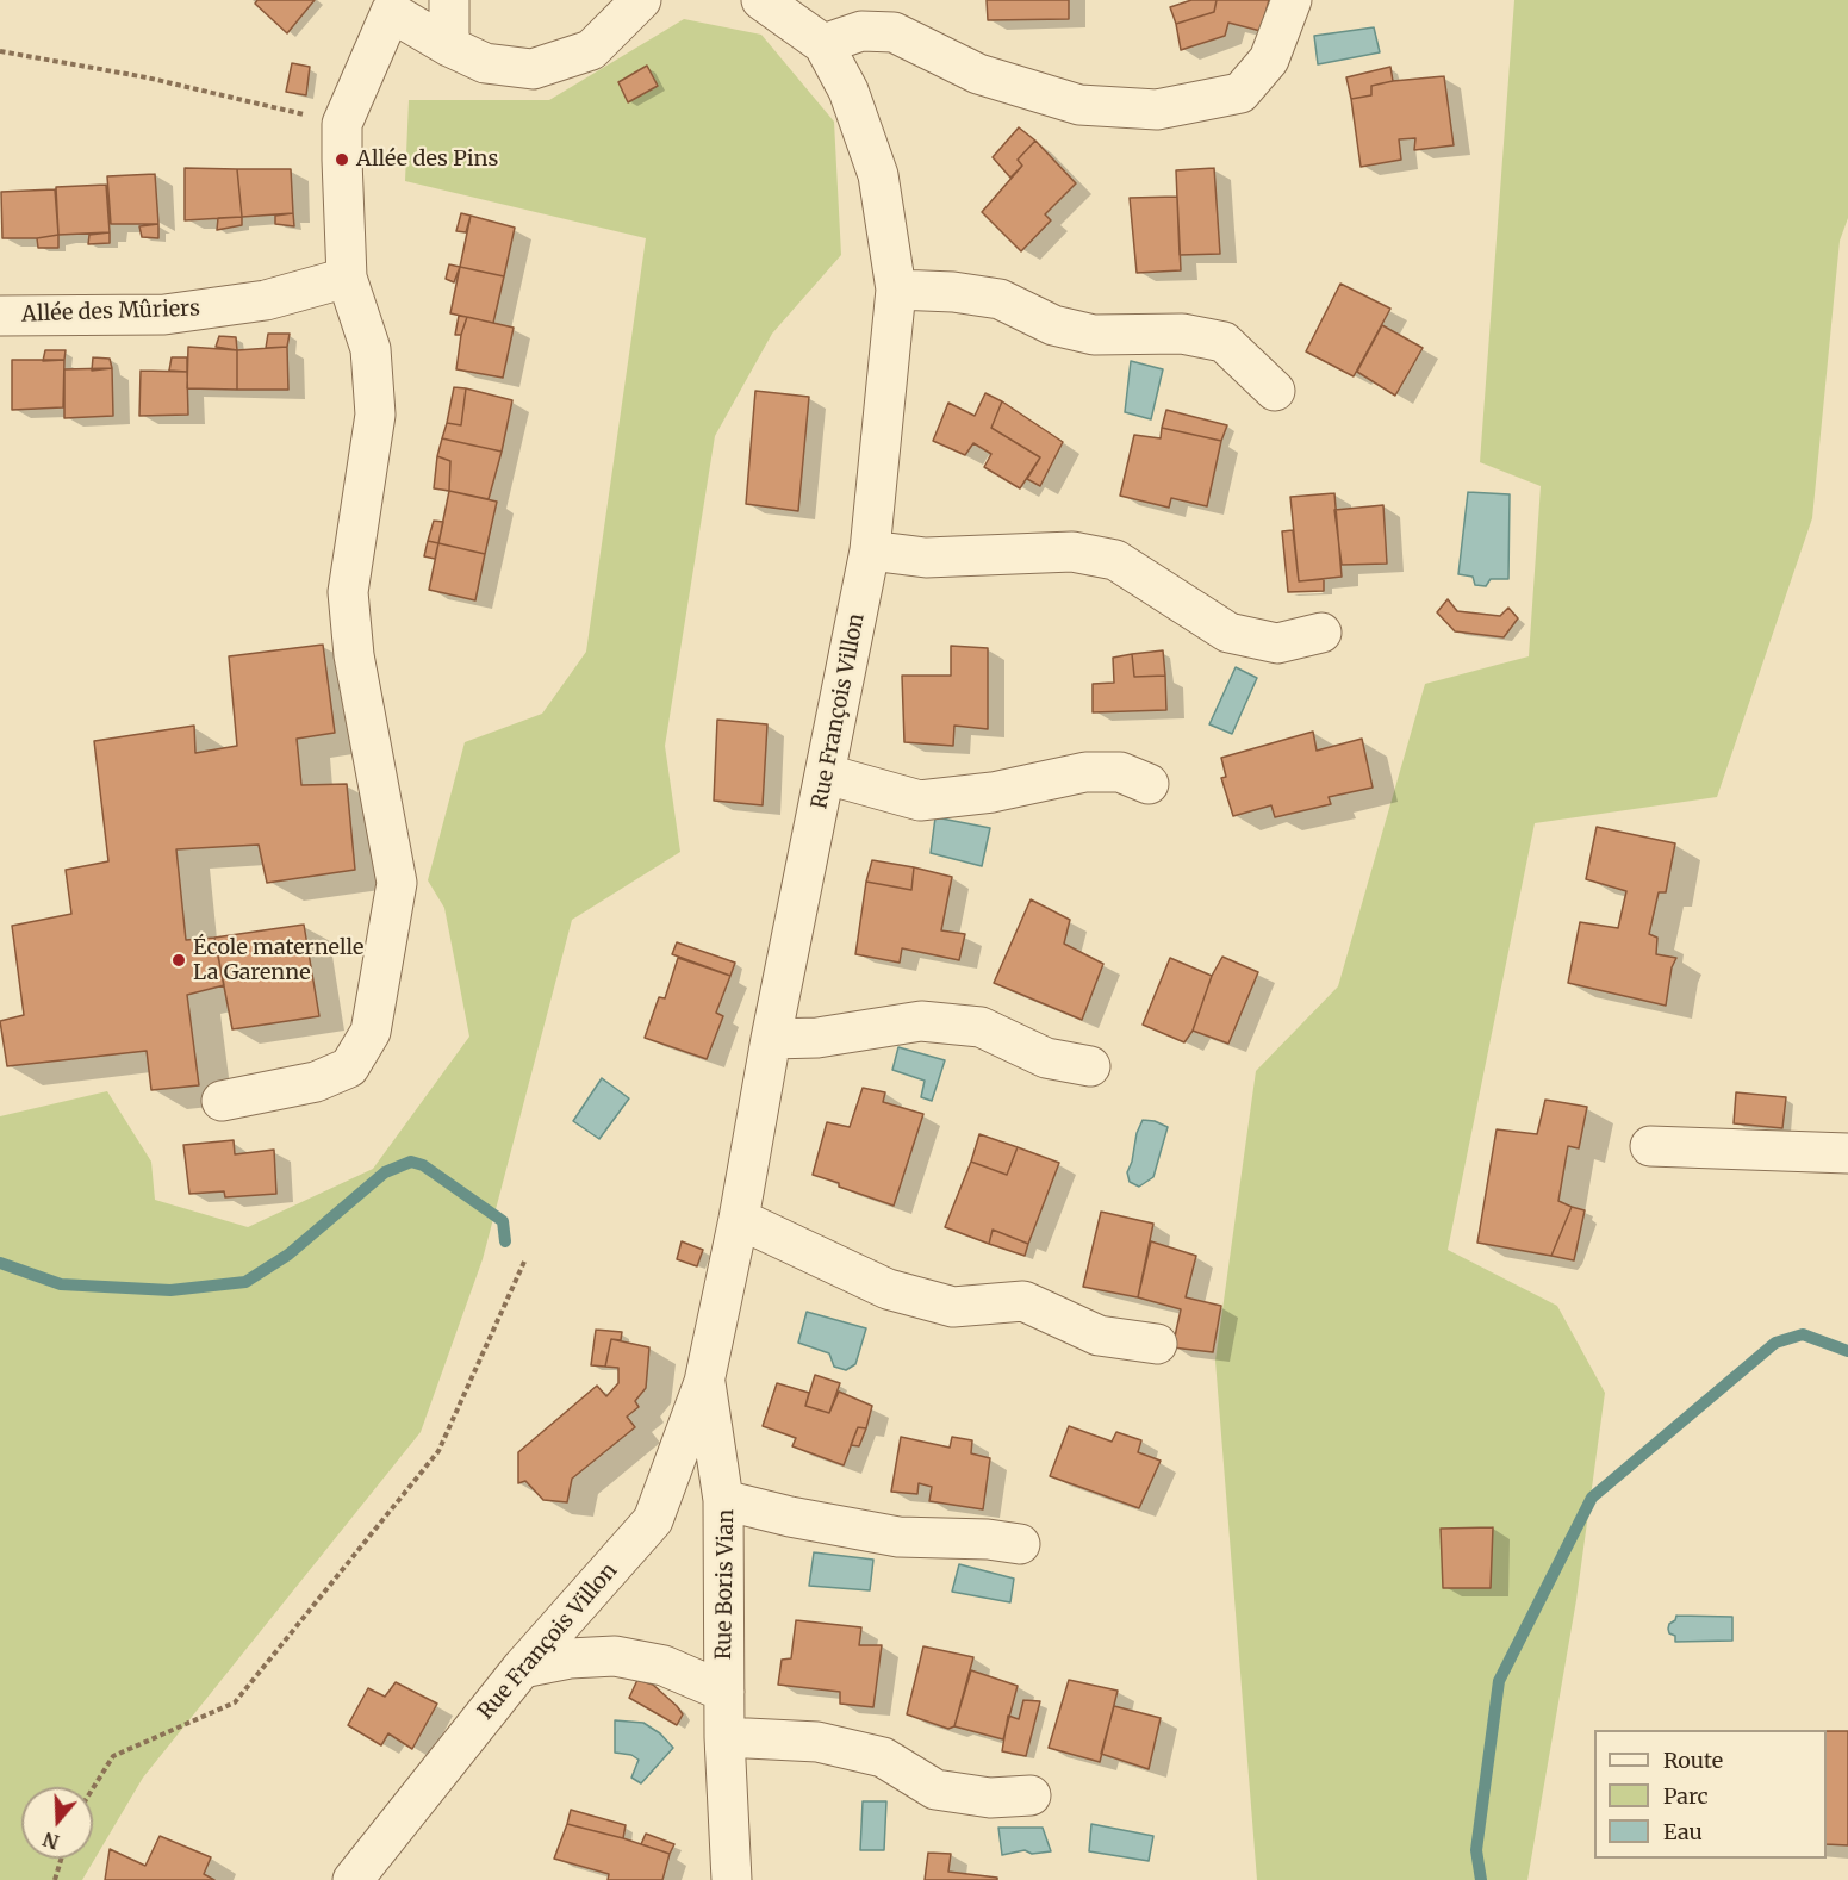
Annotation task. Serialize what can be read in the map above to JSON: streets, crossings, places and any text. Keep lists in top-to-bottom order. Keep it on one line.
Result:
{"streets":{"street":["Allée des Mûriers","Rue François Villon","Rue Boris Vian"]},"crossings":[["Rue François Villon","Rue Boris Vian"]],"places":["Allée des Pins","École maternelle La Garenne"],"legend":["Route","Parc","Eau"],"north":"bottom"}
